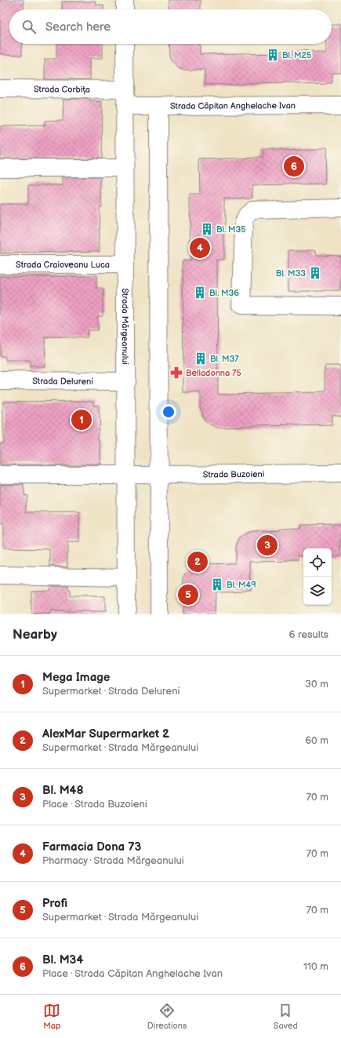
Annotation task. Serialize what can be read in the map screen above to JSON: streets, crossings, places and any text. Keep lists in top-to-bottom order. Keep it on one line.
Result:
{"streets":{"street":["Strada Corbița","Strada Căpitan Anghelache Ivan","Strada Craioveanu Luca","Strada Mărgeanului","Strada Delureni","Strada Buzoieni"]},"crossings":[["Strada Corbița","Strada Căpitan Anghelache Ivan"],["Strada Corbița","Strada Mărgeanului"],["Strada Căpitan Anghelache Ivan","Strada Mărgeanului"],["Strada Craioveanu Luca","Strada Mărgeanului"],["Strada Mărgeanului","Strada Delureni"],["Strada Mărgeanului","Strada Buzoieni"]],"places":{"building":["Bl. M25","Bl. M35","Bl. M33","Bl. M36","Bl. M37","Bl. M49"],"pharmacy":["Belladonna 75"]},"page":{"search":"Search here","pins":["6","4","1","3","2","5"],"heading":["Nearby","6 results"],"list":[{"mark":"1","name":"Mega Image","note":"Supermarket · Strada Delureni","value":"30 m"},{"mark":"2","name":"AlexMar Supermarket 2","note":"Supermarket · Strada Mărgeanului","value":"60 m"},{"mark":"3","name":"Bl. M48","note":"Place · Strada Buzoieni","value":"70 m"},{"mark":"4","name":"Farmacia Dona 73","note":"Pharmacy · Strada Mărgeanului","value":"70 m"},{"mark":"5","name":"Profi","note":"Supermarket · Strada Mărgeanului","value":"70 m"},{"mark":"6","name":"Bl. M34","note":"Place · Strada Căpitan Anghelache Ivan","value":"110 m"}],"nav":["Map","Directions","Saved"]}}
